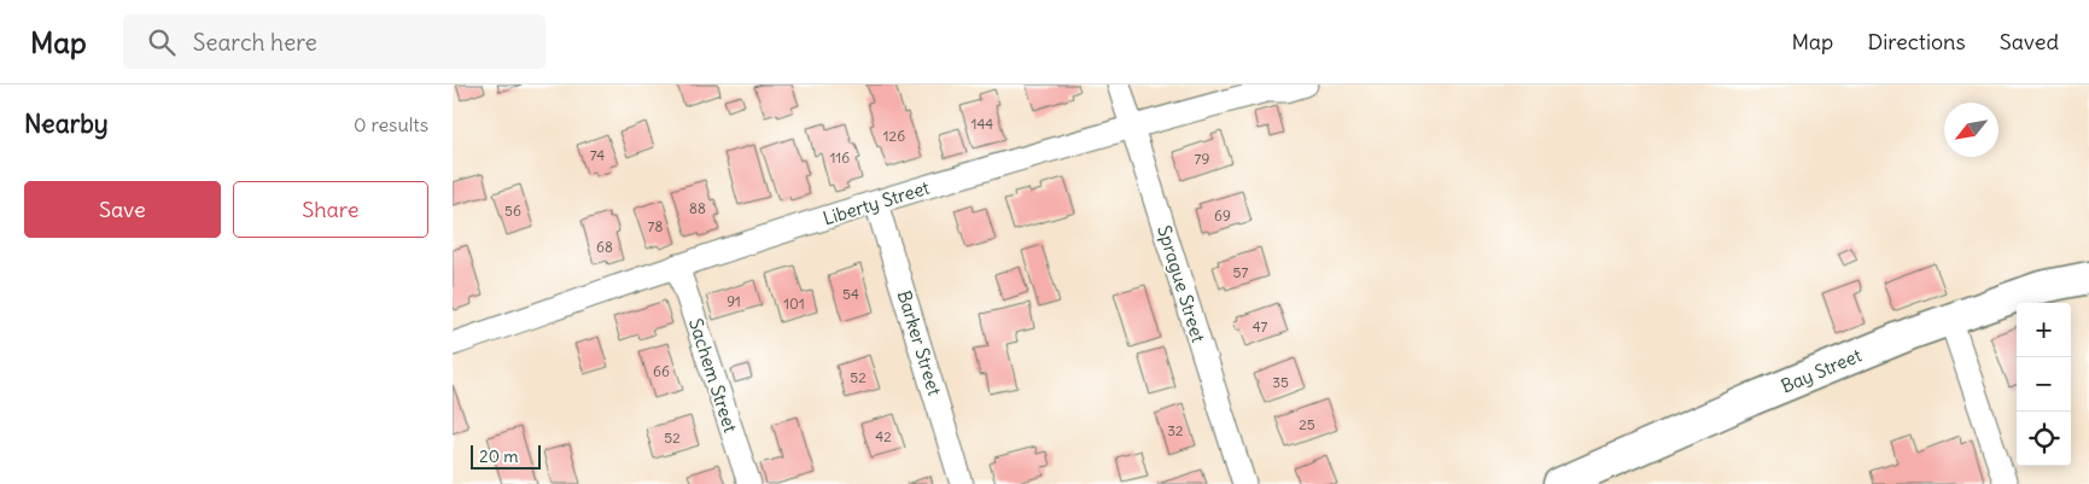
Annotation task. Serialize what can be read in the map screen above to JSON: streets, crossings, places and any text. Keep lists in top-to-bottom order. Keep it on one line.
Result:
{"streets":{"main road":["Bay Street"],"street":["Liberty Street","Sprague Street","Barker Street","Sachem Street"]},"crossings":[["Liberty Street","Sprague Street"],["Liberty Street","Barker Street"],["Liberty Street","Sachem Street"]],"house_numbers":["144","126","74","116","79","88","56","69","78","68","57","54","91","101","47","66","52","35","25","32","42","52"],"scale_bar":"20 m","north":"bottom left","page":{"header":"Map","search":"Search here","nav":["Map","Directions","Saved"],"heading":["Nearby","0 results"],"buttons":["Save","Share"],"map_buttons":["+","−"],"scale":"20 m"}}
